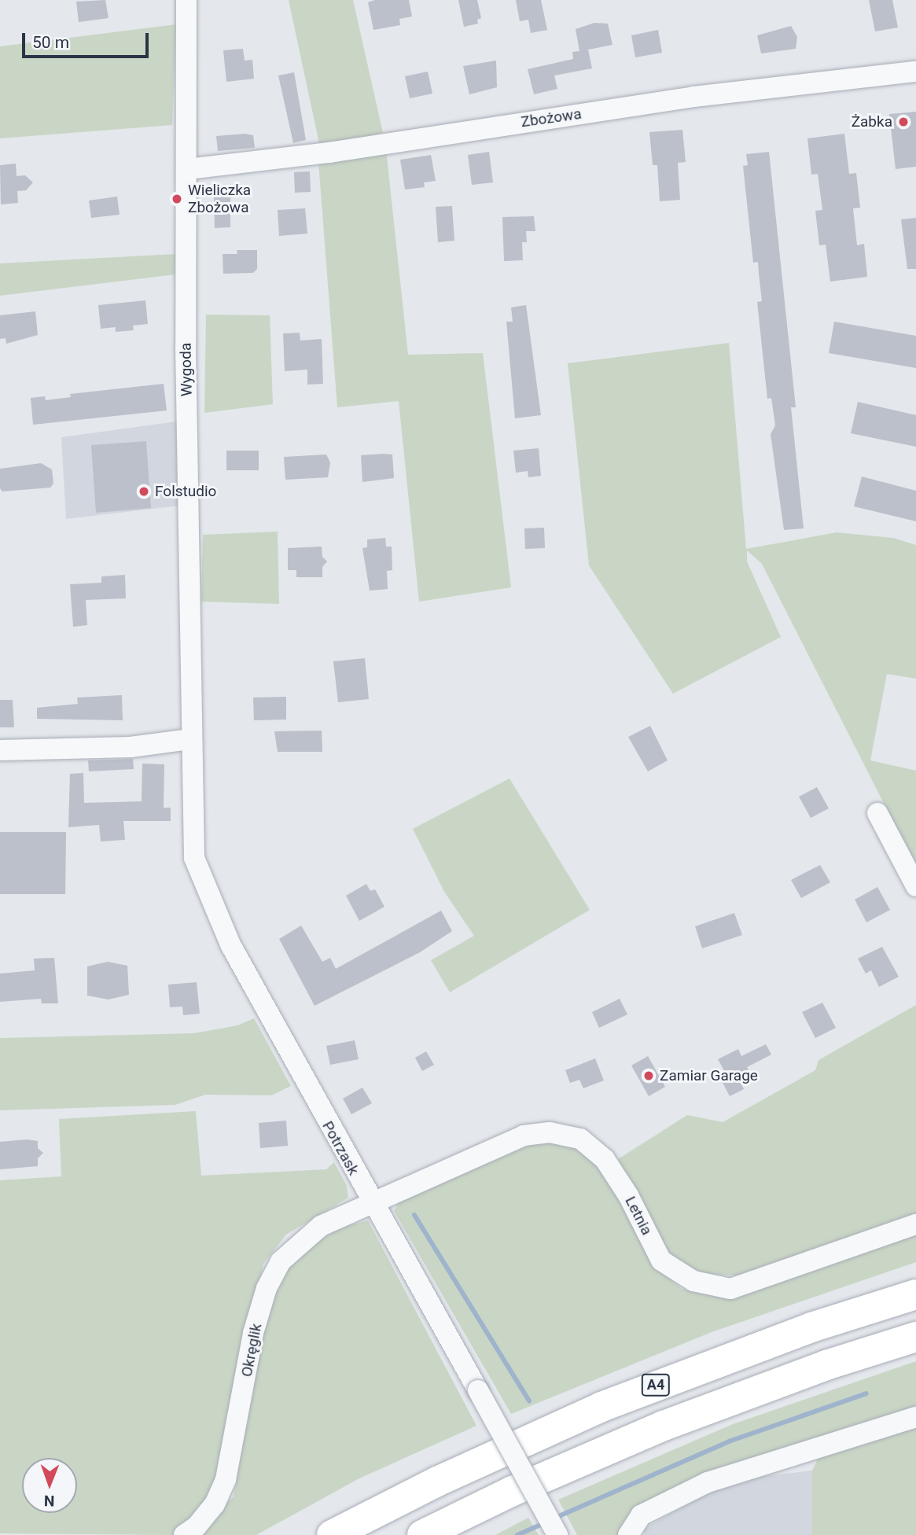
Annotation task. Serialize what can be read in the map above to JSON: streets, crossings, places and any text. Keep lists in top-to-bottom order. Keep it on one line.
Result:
{"streets":{"highway":["A4"],"street":["Zbożowa","Wygoda","Potrzask","Letnia","Okręglik"]},"crossings":[["Zbożowa","Wygoda"],["Wygoda","Potrzask"],["Potrzask","Letnia"],["Potrzask","Okręglik"],["Letnia","Okręglik"]],"places":["Żabka","Wieliczka Zbożowa","Folstudio","Zamiar Garage"],"scale_bar":"50 m","north":"bottom"}
